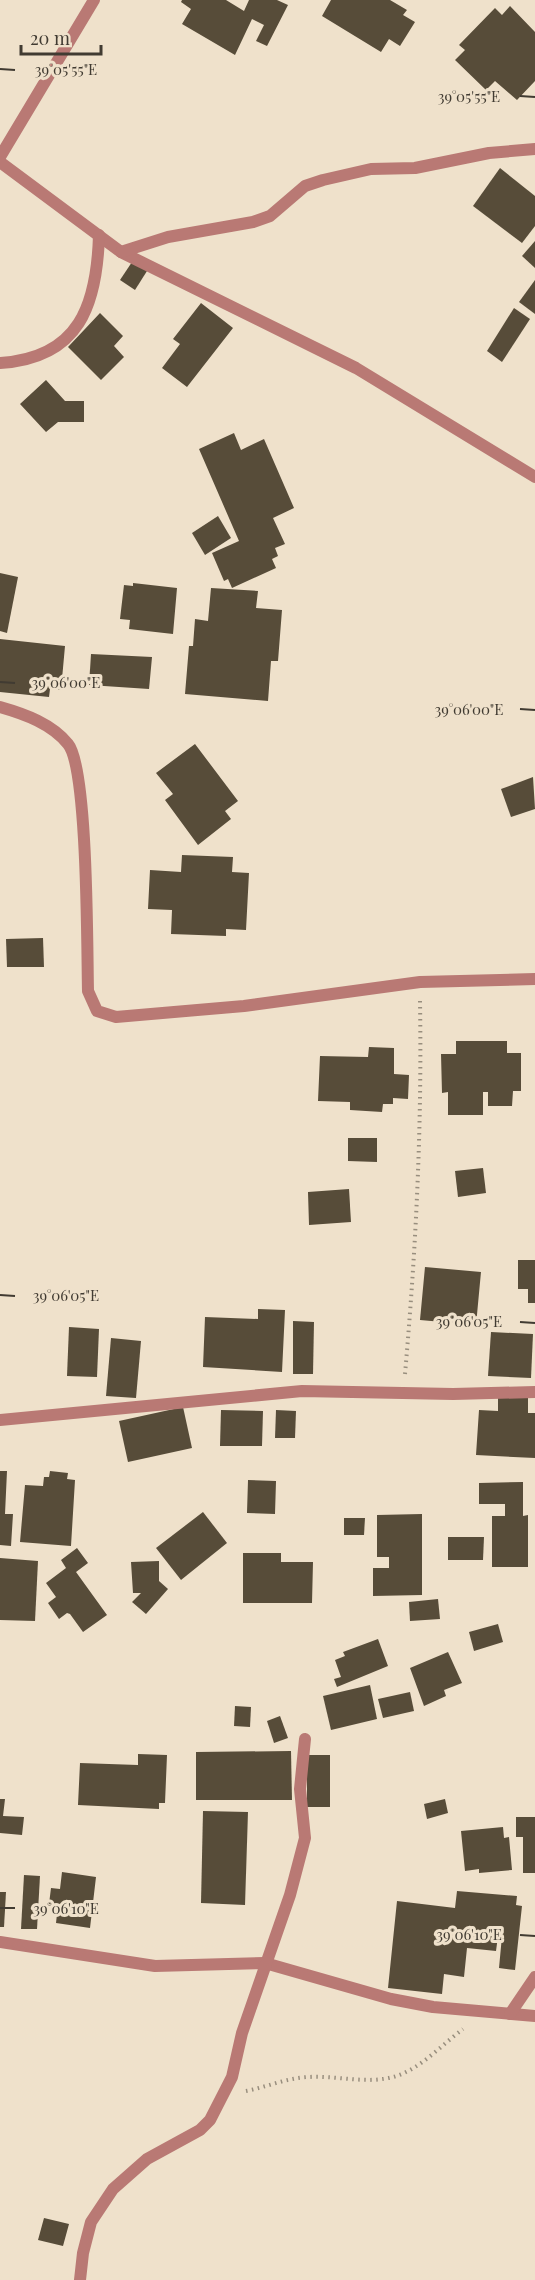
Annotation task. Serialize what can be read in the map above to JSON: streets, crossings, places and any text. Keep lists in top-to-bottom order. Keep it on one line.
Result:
{"scale_bar":"20 m","coordinates":["39°05'55\"E","39°06'00\"E","39°06'05\"E","39°06'10\"E"]}
